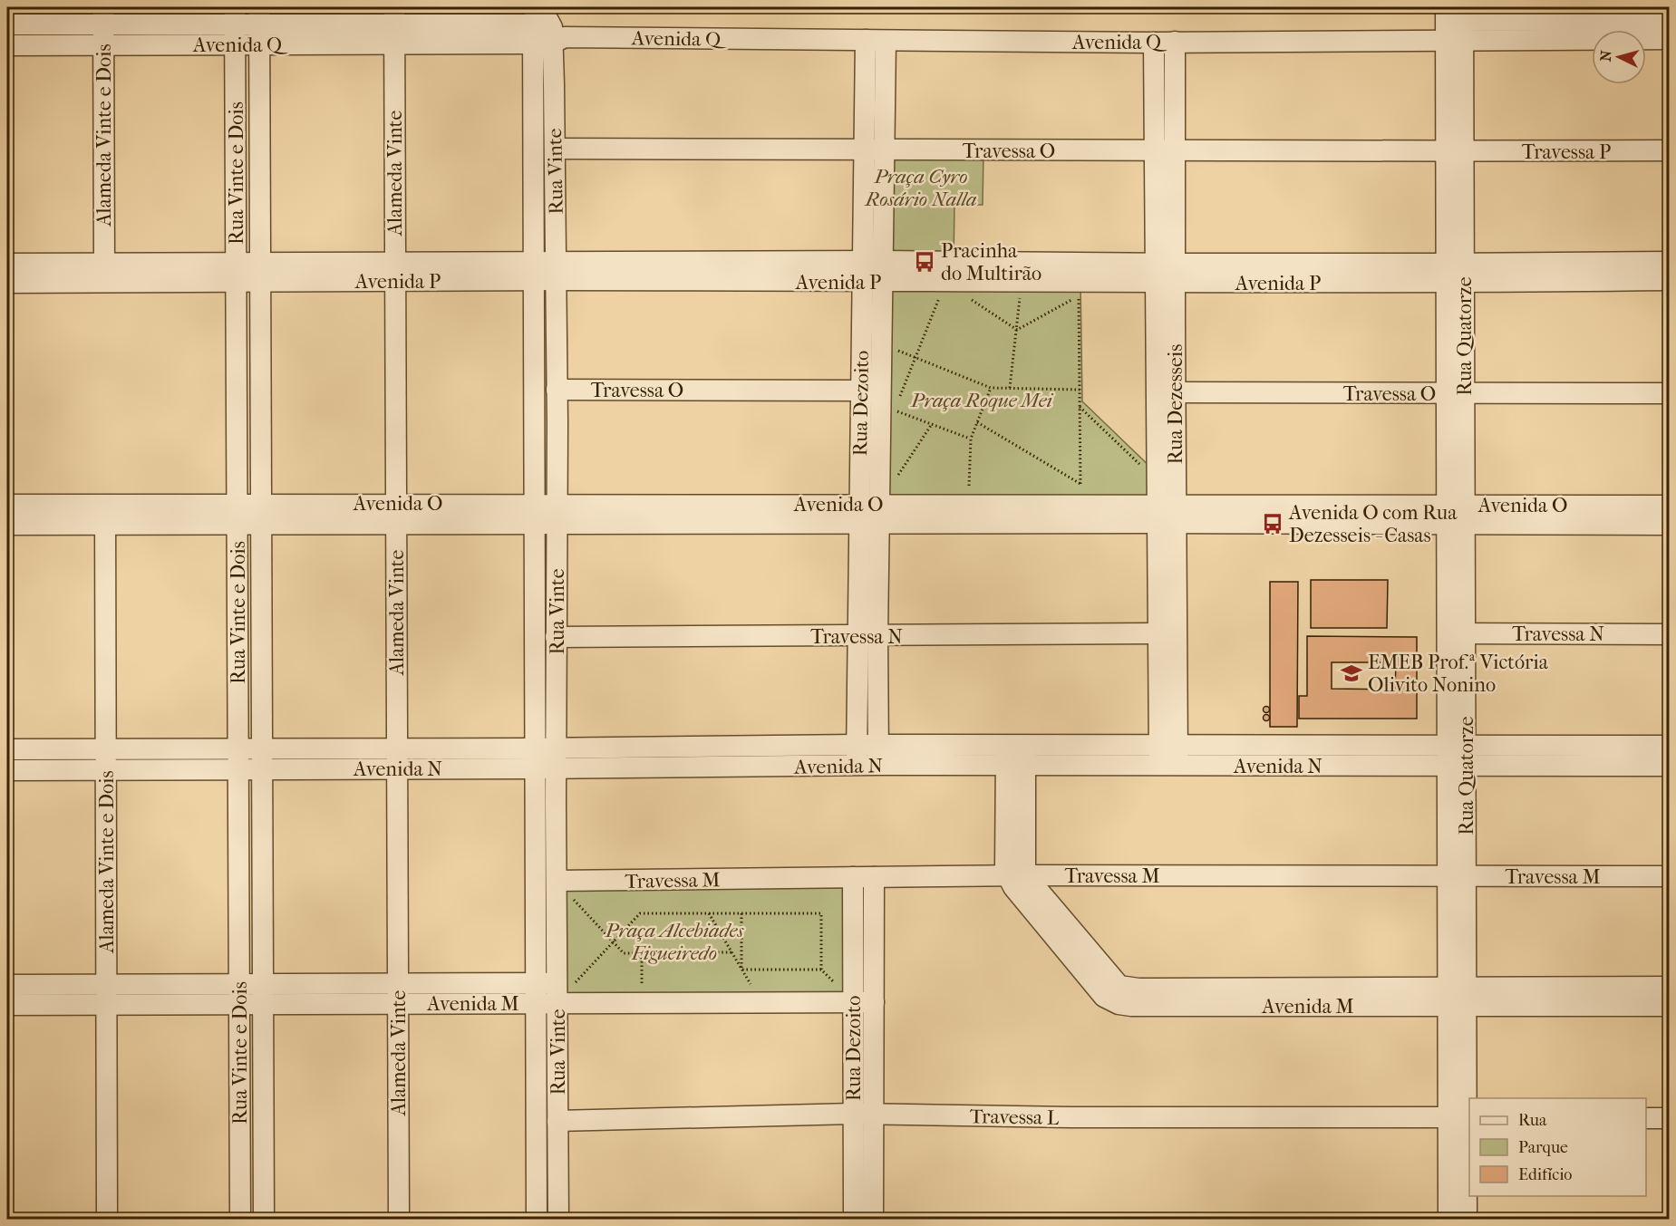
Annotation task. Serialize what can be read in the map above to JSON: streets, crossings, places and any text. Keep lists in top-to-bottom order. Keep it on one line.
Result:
{"streets":{"street":["Avenida Q","Alameda Vinte e Dois","Travessa O","Travessa P","Rua Vinte","Rua Vinte e Dois","Alameda Vinte","Avenida P","Rua Quatorze","Rua Dezoito","Rua Dezesseis","Avenida O","Travessa N","Avenida N","Travessa M","Avenida M","Travessa L"]},"crossings":[["Avenida Q","Alameda Vinte e Dois"],["Avenida Q","Rua Vinte"],["Avenida Q","Rua Vinte e Dois"],["Avenida Q","Alameda Vinte"],["Avenida Q","Rua Quatorze"],["Avenida Q","Rua Dezoito"],["Avenida Q","Rua Dezesseis"],["Alameda Vinte e Dois","Avenida P"],["Alameda Vinte e Dois","Avenida O"],["Alameda Vinte e Dois","Avenida N"],["Alameda Vinte e Dois","Avenida M"],["Travessa O","Travessa P"],["Travessa O","Rua Vinte"],["Travessa O","Rua Quatorze"],["Travessa O","Rua Dezoito"],["Travessa O","Rua Dezesseis"],["Travessa P","Rua Quatorze"],["Rua Vinte","Avenida P"],["Rua Vinte","Avenida O"],["Rua Vinte","Travessa N"],["Rua Vinte","Avenida N"],["Rua Vinte","Travessa M"],["Rua Vinte","Avenida M"],["Rua Vinte","Travessa L"],["Rua Vinte e Dois","Avenida P"],["Rua Vinte e Dois","Avenida O"],["Rua Vinte e Dois","Avenida N"],["Rua Vinte e Dois","Avenida M"],["Alameda Vinte","Avenida P"],["Alameda Vinte","Avenida O"],["Alameda Vinte","Avenida N"],["Alameda Vinte","Avenida M"],["Avenida P","Rua Quatorze"],["Avenida P","Rua Dezoito"],["Avenida P","Rua Dezesseis"],["Rua Quatorze","Avenida O"],["Rua Quatorze","Travessa N"],["Rua Quatorze","Avenida N"],["Rua Quatorze","Travessa M"],["Rua Quatorze","Avenida M"],["Rua Quatorze","Travessa L"],["Rua Dezoito","Avenida O"],["Rua Dezoito","Travessa N"],["Rua Dezoito","Avenida N"],["Rua Dezoito","Travessa M"],["Rua Dezoito","Avenida M"],["Rua Dezoito","Travessa L"],["Rua Dezesseis","Avenida O"],["Rua Dezesseis","Travessa N"],["Rua Dezesseis","Avenida N"],["Travessa M","Avenida M"]],"parks":["Praça Cyro Rosário Nalla","Praça Roque Mei","Praça Alcebiades Figueiredo"],"places":{"bus stop":["Pracinha do Multirão","Avenida O com Rua Dezesseis - Casas"],"school or university":["EMEB Prof.ª Victória Olivito Nonino"]},"legend":["Rua","Parque","Edifício"],"north":"left"}
